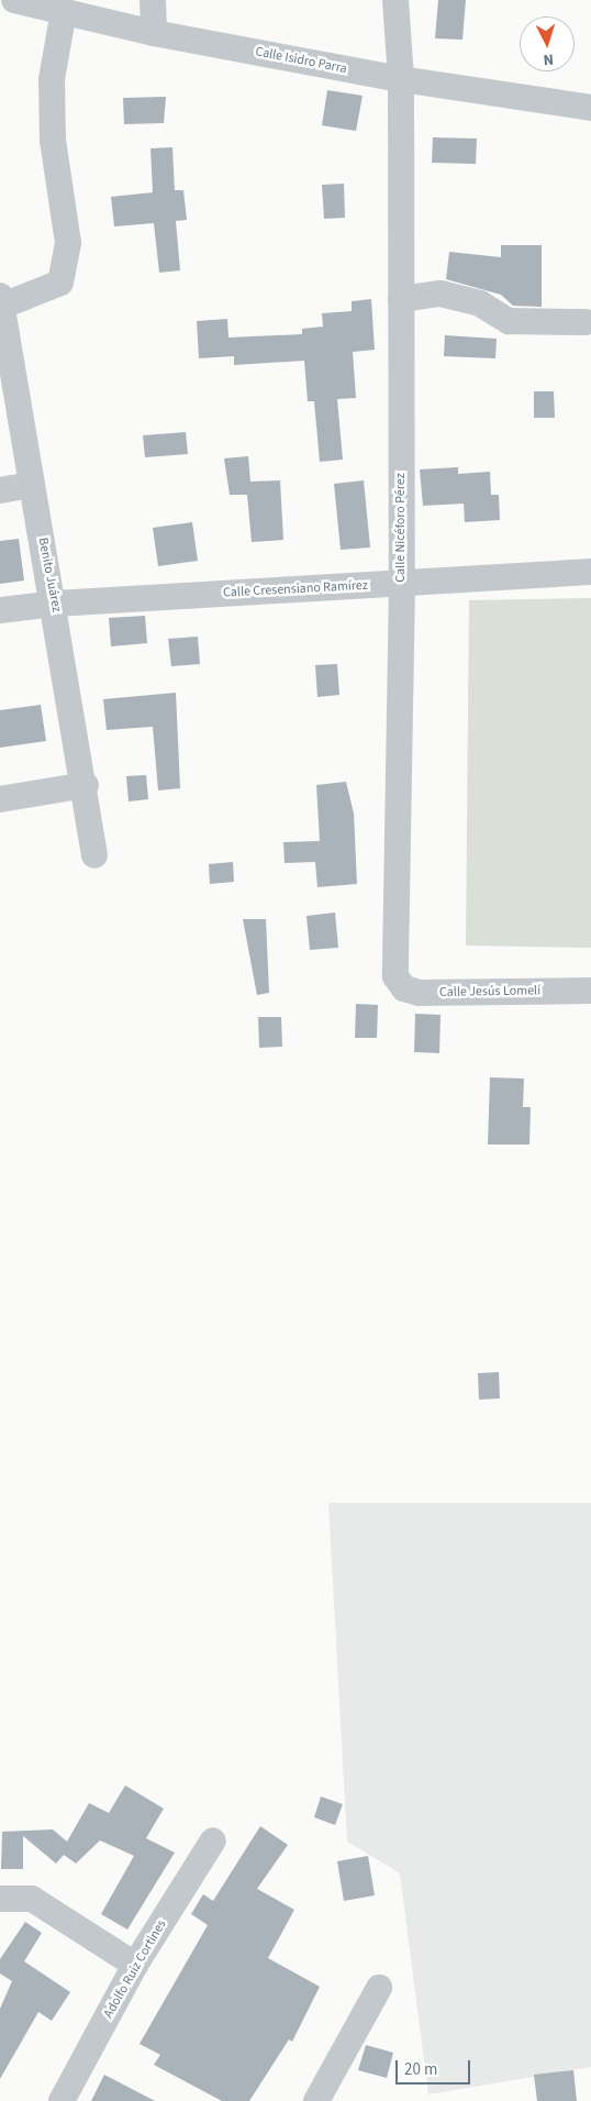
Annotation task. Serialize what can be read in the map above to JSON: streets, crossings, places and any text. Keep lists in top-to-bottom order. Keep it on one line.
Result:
{"streets":{"street":["Calle Isidro Parra","Calle Nicéforo Pérez","Benito Juárez","Calle Cresensiano Ramírez","Calle Jesús Lomelí","Adolfo Ruiz Cortines"]},"crossings":[["Calle Isidro Parra","Calle Nicéforo Pérez"],["Calle Nicéforo Pérez","Calle Cresensiano Ramírez"],["Calle Nicéforo Pérez","Calle Jesús Lomelí"],["Benito Juárez","Calle Cresensiano Ramírez"]],"scale_bar":"20 m","north":"bottom"}
